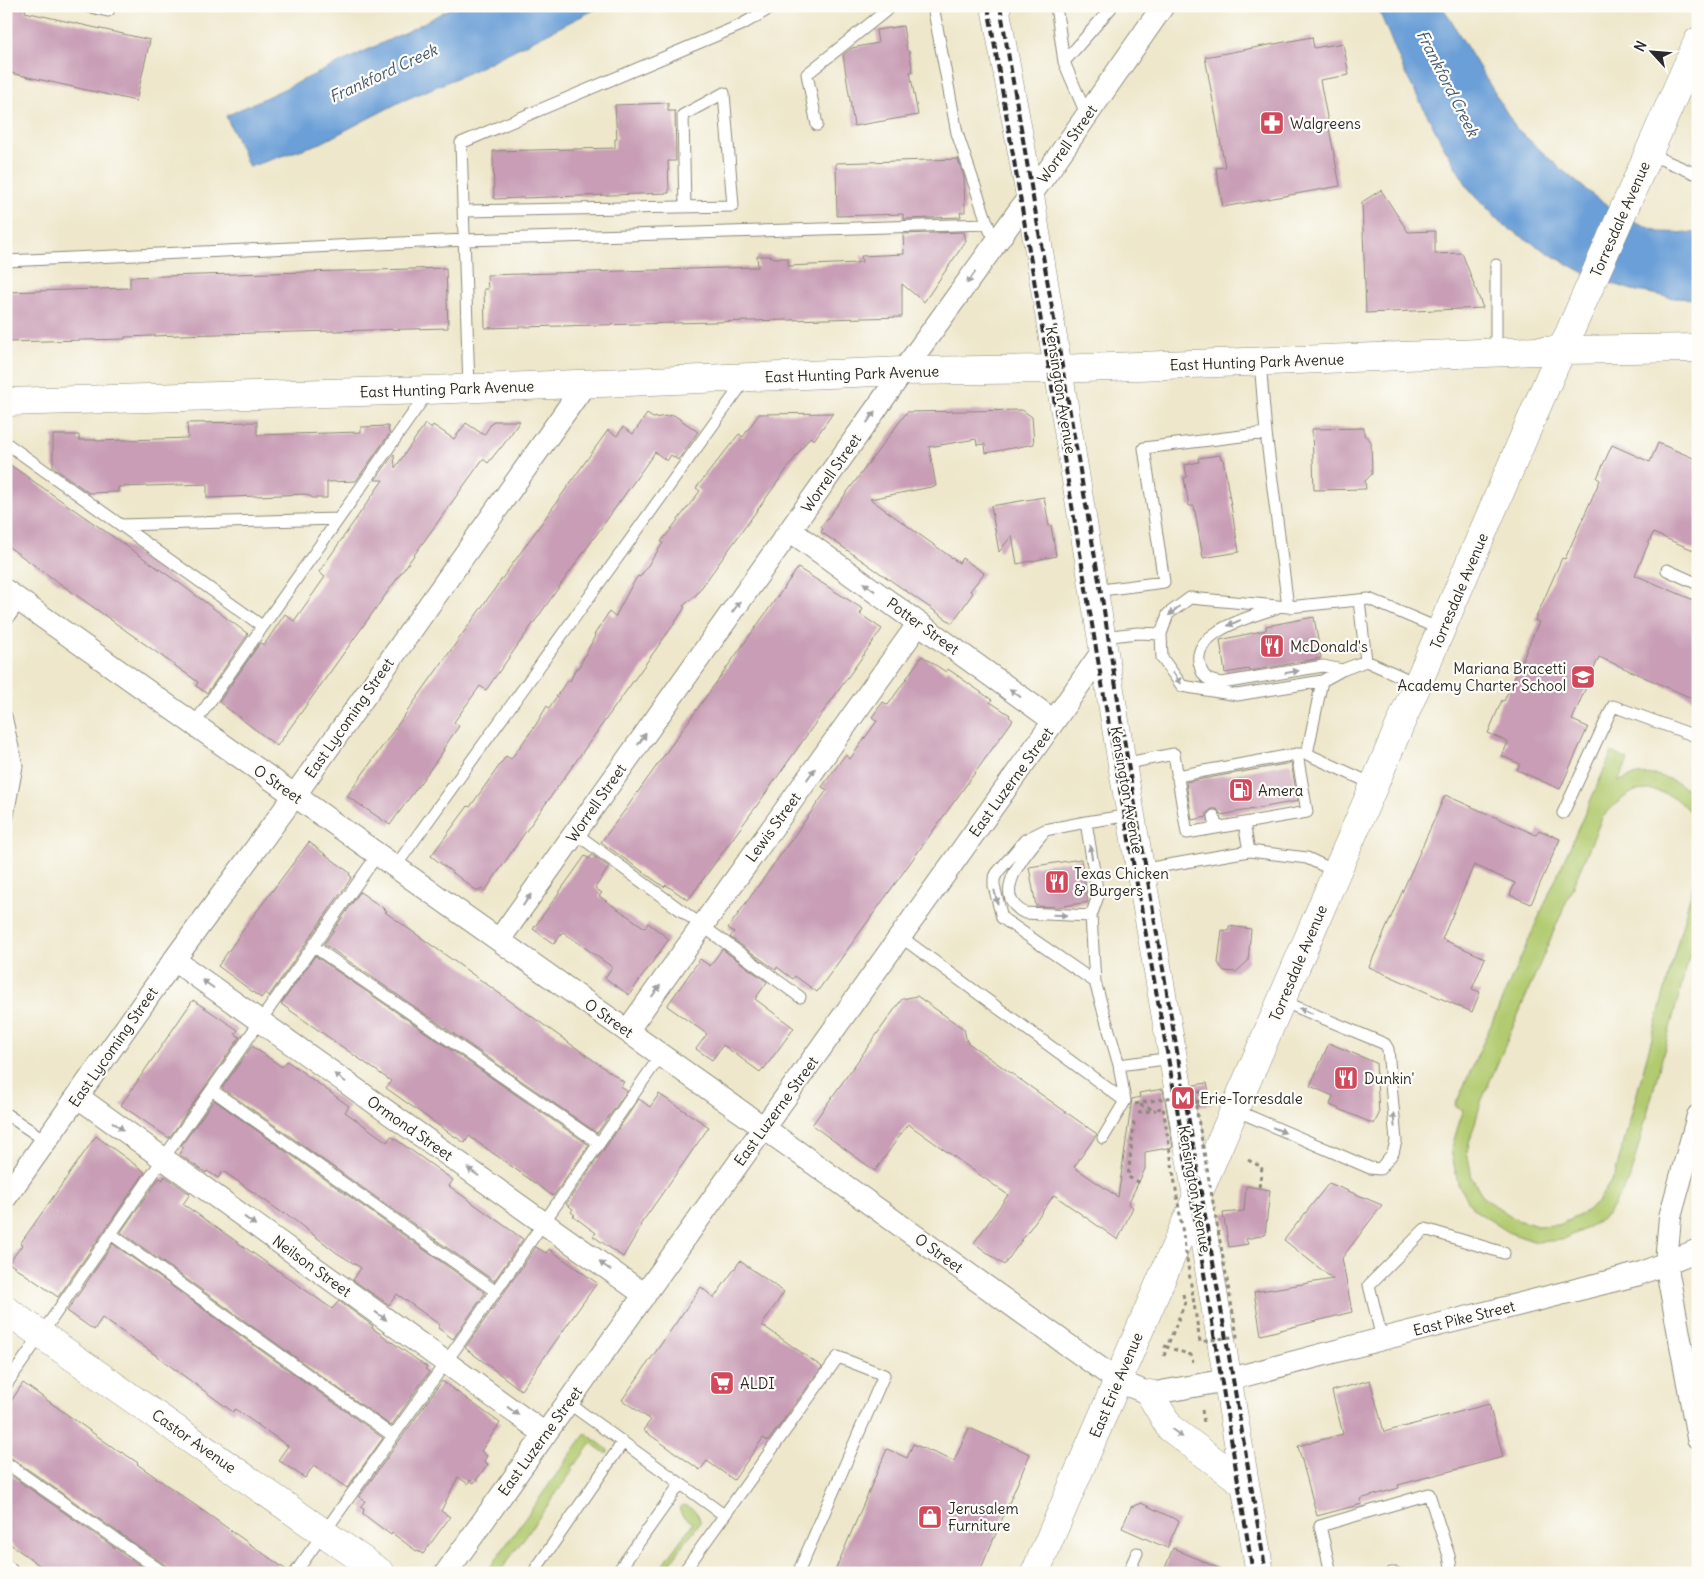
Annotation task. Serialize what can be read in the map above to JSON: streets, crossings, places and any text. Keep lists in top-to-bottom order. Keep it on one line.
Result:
{"streets":{"main road":["Torresdale Avenue","East Hunting Park Avenue","Kensington Avenue","East Erie Avenue","Castor Avenue"],"street":["Worrell Street","Potter Street","East Lycoming Street","East Luzerne Street","O Street","Lewis Street","Ormond Street","Neilson Street","East Pike Street"]},"crossings":[["Worrell Street","East Hunting Park Avenue"],["Worrell Street","Kensington Avenue"],["Worrell Street","Potter Street"],["Worrell Street","O Street"],["Torresdale Avenue","East Hunting Park Avenue"],["Torresdale Avenue","Kensington Avenue"],["Torresdale Avenue","East Erie Avenue"],["East Hunting Park Avenue","Kensington Avenue"],["East Hunting Park Avenue","East Lycoming Street"],["Kensington Avenue","East Luzerne Street"],["Kensington Avenue","East Pike Street"],["Kensington Avenue","East Erie Avenue"],["Potter Street","East Luzerne Street"],["Potter Street","Lewis Street"],["East Lycoming Street","O Street"],["East Lycoming Street","Ormond Street"],["East Lycoming Street","Neilson Street"],["East Luzerne Street","O Street"],["East Luzerne Street","Ormond Street"],["East Luzerne Street","Neilson Street"],["O Street","Lewis Street"],["O Street","East Erie Avenue"]],"one_way":["Potter Street","Lewis Street","Ormond Street","Neilson Street"],"water":["Frankford Creek"],"places":{"pharmacy":["Walgreens"],"restaurant":["McDonald's","Texas Chicken & Burgers","Dunkin'"],"school or university":["Mariana Bracetti Academy Charter School"],"fuel station":["Amera"],"metro station":["Erie-Torresdale"],"supermarket":["ALDI"],"shop":["Jerusalem Furniture"]},"north":"top left"}
